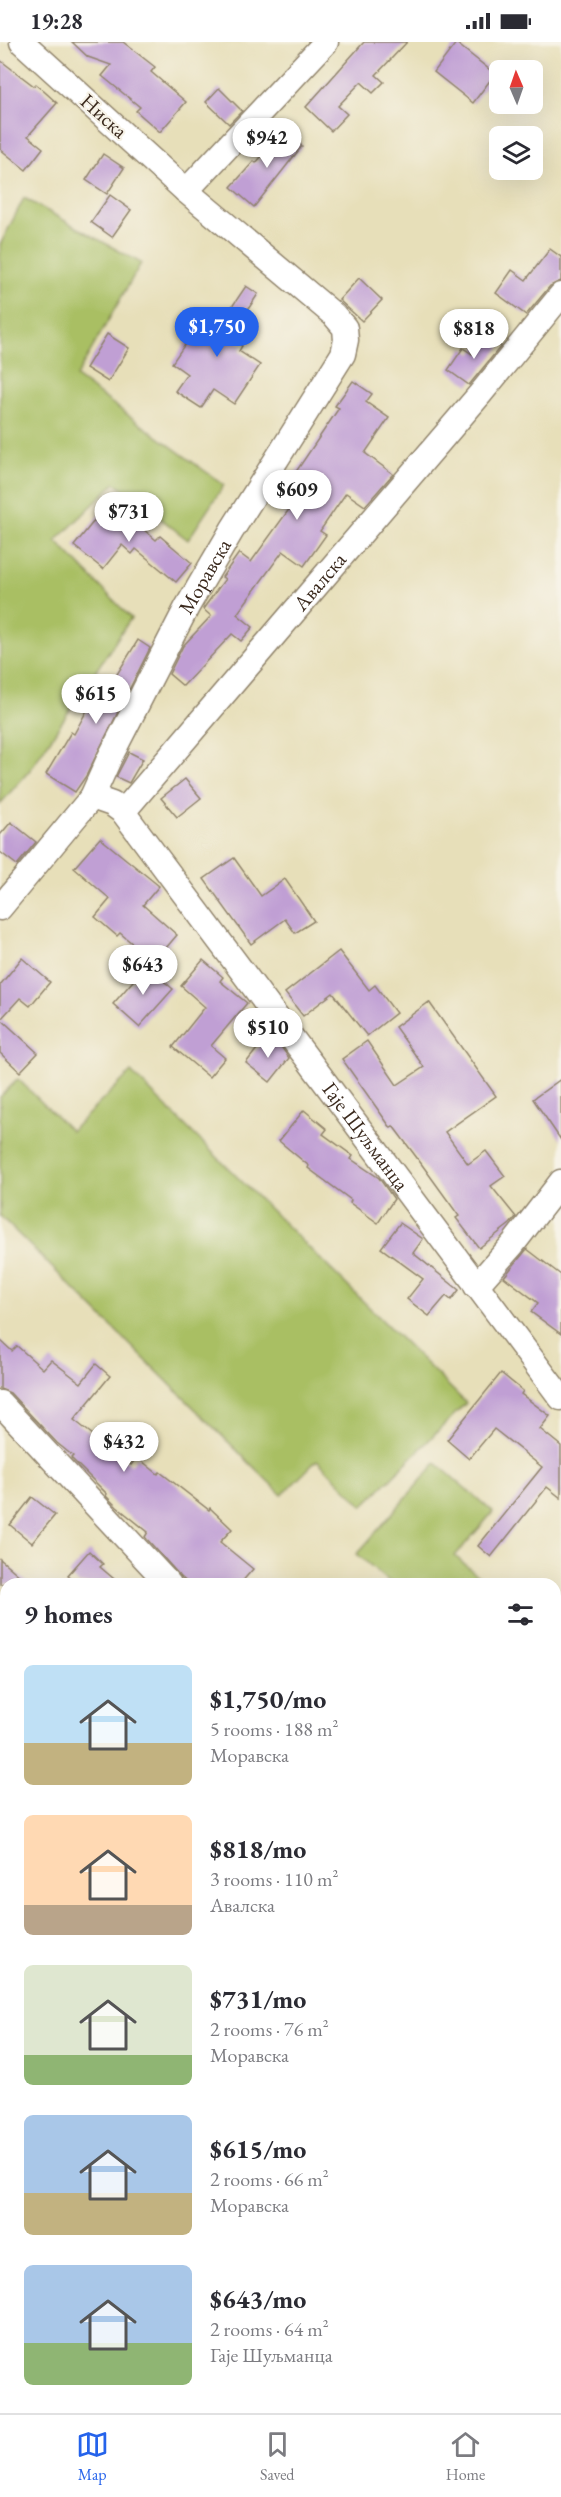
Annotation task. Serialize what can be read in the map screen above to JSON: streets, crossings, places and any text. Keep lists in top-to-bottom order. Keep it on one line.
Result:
{"streets":{"street":["Ниска","Моравска","Авалска","Гаје Шуљманца"]},"crossings":[["Ниска","Моравска"],["Моравска","Гаје Шуљманца"],["Авалска","Гаје Шуљманца"]],"north":"top","page":{"status":"19:28","price":["$942","$1,750","$818","$609","$731","$615","$643","$510","$432"],"heading":"9 homes","list":[{"name":"$1,750/mo","note":"5 rooms · 188 m² · Моравска"},{"name":"$818/mo","note":"3 rooms · 110 m² · Авалска"},{"name":"$731/mo","note":"2 rooms · 76 m² · Моравска"},{"name":"$615/mo","note":"2 rooms · 66 m² · Моравска"},{"name":"$643/mo","note":"2 rooms · 64 m² · Гаје Шуљманца"}],"tabs":["Map","Saved","Home"]}}
